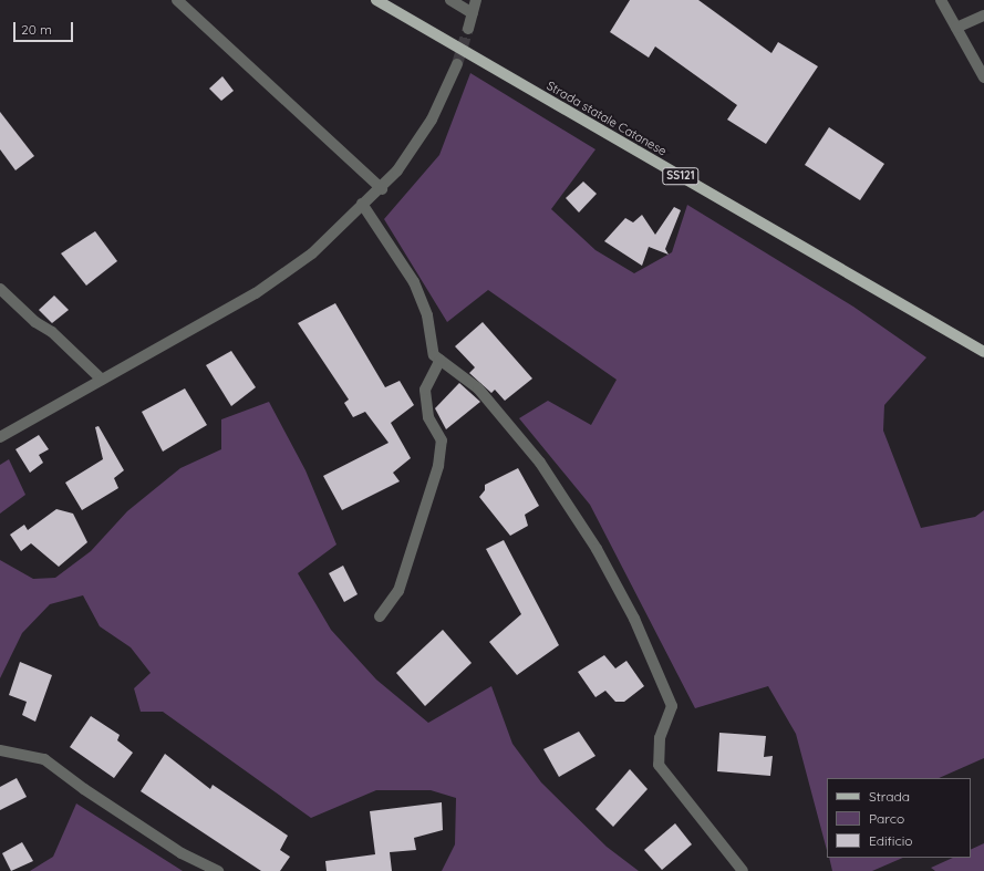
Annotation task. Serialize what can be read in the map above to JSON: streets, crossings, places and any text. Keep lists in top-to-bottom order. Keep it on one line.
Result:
{"streets":{"main road":["Strada statale Catanese","SS121"]},"legend":["Strada","Parco","Edificio"],"scale_bar":"20 m"}
